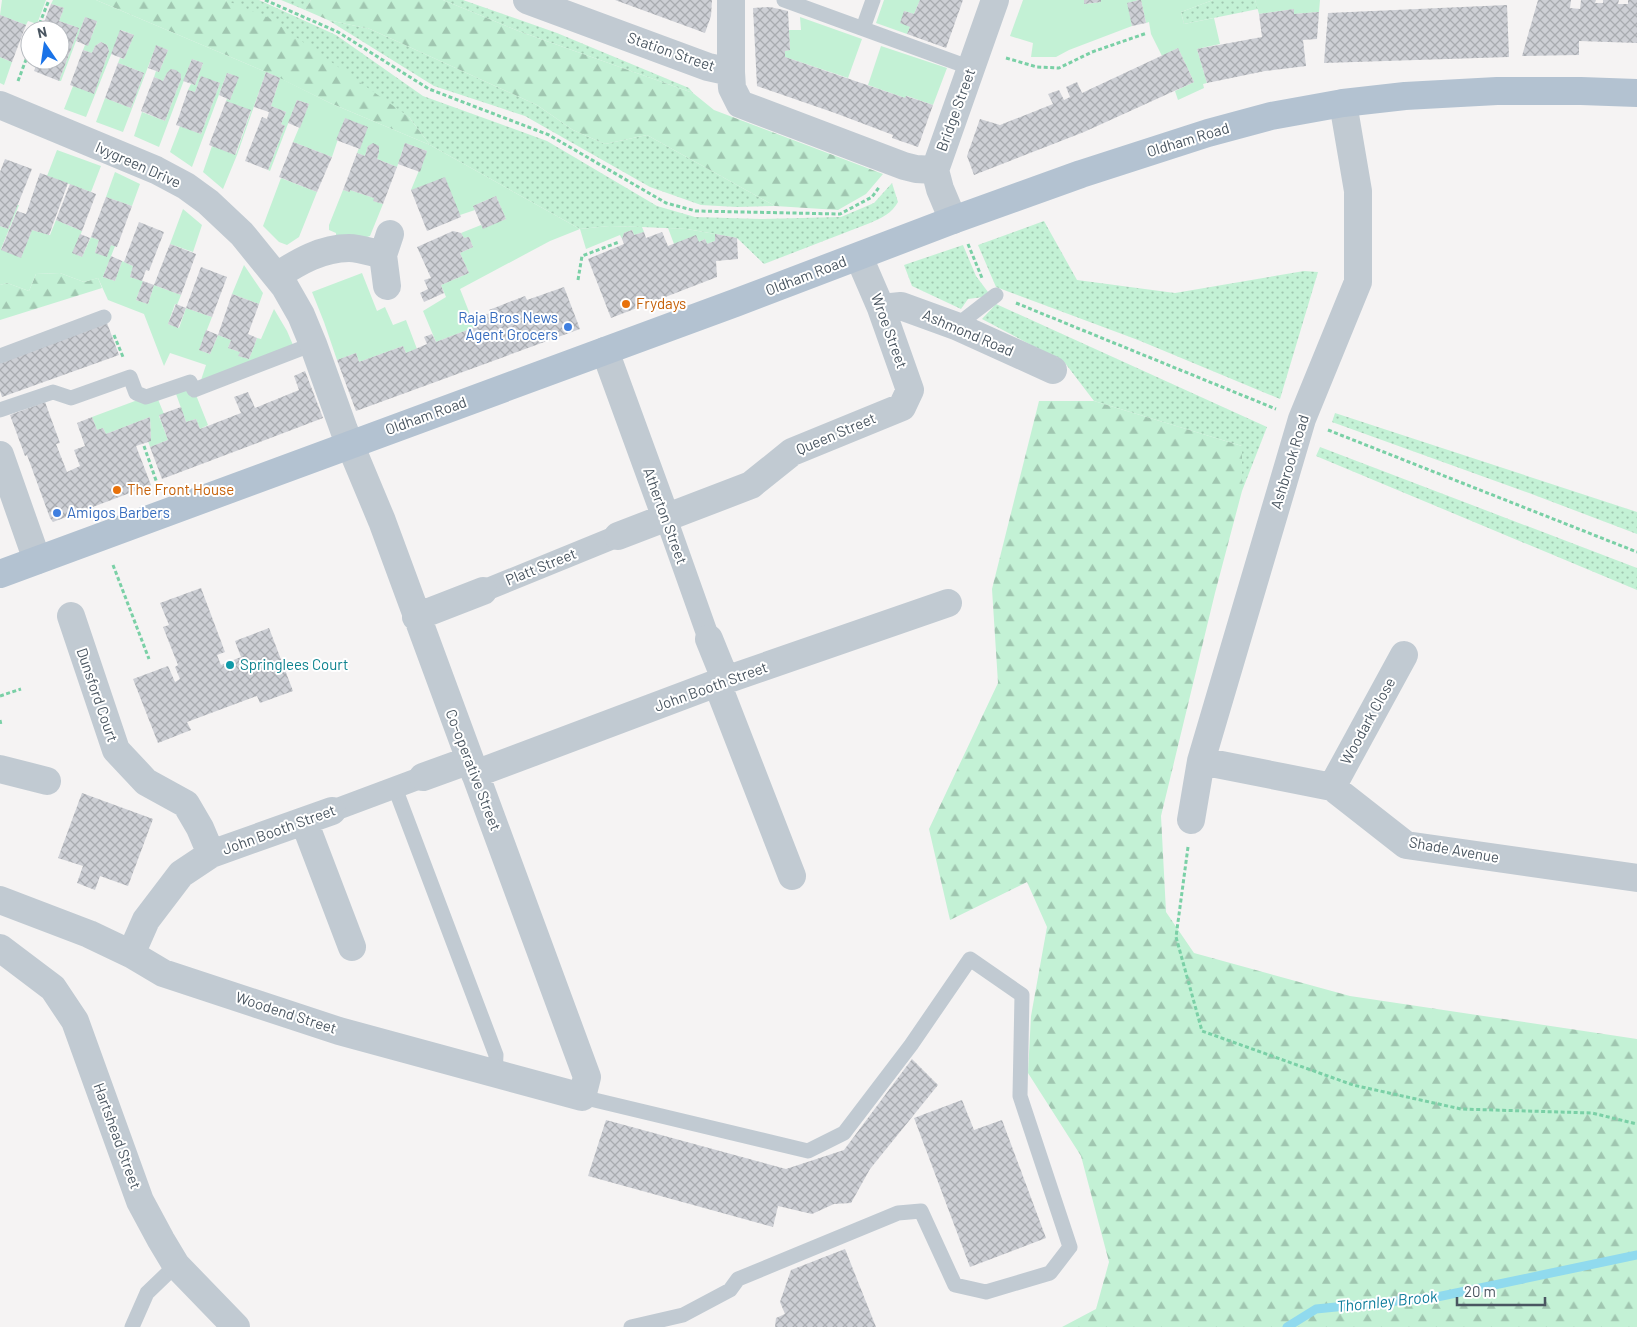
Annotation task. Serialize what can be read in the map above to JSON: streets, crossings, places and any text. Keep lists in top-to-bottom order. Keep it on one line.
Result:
{"streets":{"main road":["Oldham Road"],"street":["Station Street","Bridge Street","Ivygreen Drive","Wroe Street","Ashmond Road","Queen Street","Ashbrook Road","Atherton Street","Platt Street","John Booth Street","Dunsford Court","Woodark Close","Co-operative Street","Shade Avenue","Woodend Street","Hartshead Street"]},"crossings":[["Station Street","Bridge Street"],["Bridge Street","Oldham Road"],["Oldham Road","Ivygreen Drive"],["Oldham Road","Wroe Street"],["Oldham Road","Ashbrook Road"],["Oldham Road","Atherton Street"],["Oldham Road","Co-operative Street"],["Ivygreen Drive","Co-operative Street"],["Wroe Street","Ashmond Road"],["Wroe Street","Queen Street"],["Queen Street","Atherton Street"],["Queen Street","Platt Street"],["Ashbrook Road","Shade Avenue"],["Atherton Street","Platt Street"],["Atherton Street","John Booth Street"],["Platt Street","Co-operative Street"],["John Booth Street","Dunsford Court"],["John Booth Street","Co-operative Street"],["John Booth Street","Woodend Street"],["Woodark Close","Shade Avenue"],["Co-operative Street","Woodend Street"]],"water":["Thornley Brook"],"places":["Frydays","Raja Bros News Agent Grocers","The Front House","Amigos Barbers","Springlees Court"],"scale_bar":"20 m","north":"top"}
